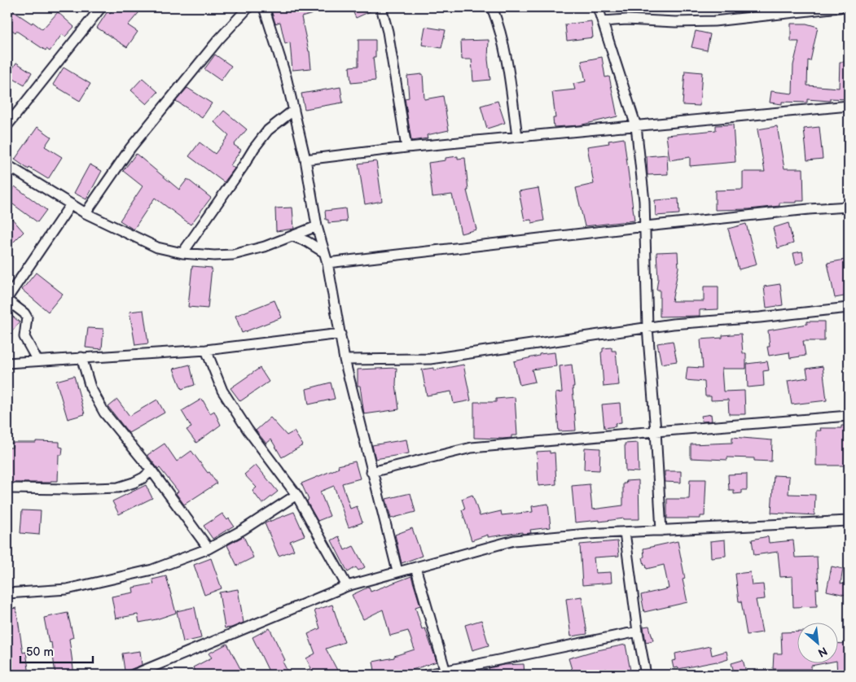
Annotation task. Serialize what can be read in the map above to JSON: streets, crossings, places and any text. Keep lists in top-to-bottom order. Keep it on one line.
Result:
{"scale_bar":"50 m","north":"bottom right"}
